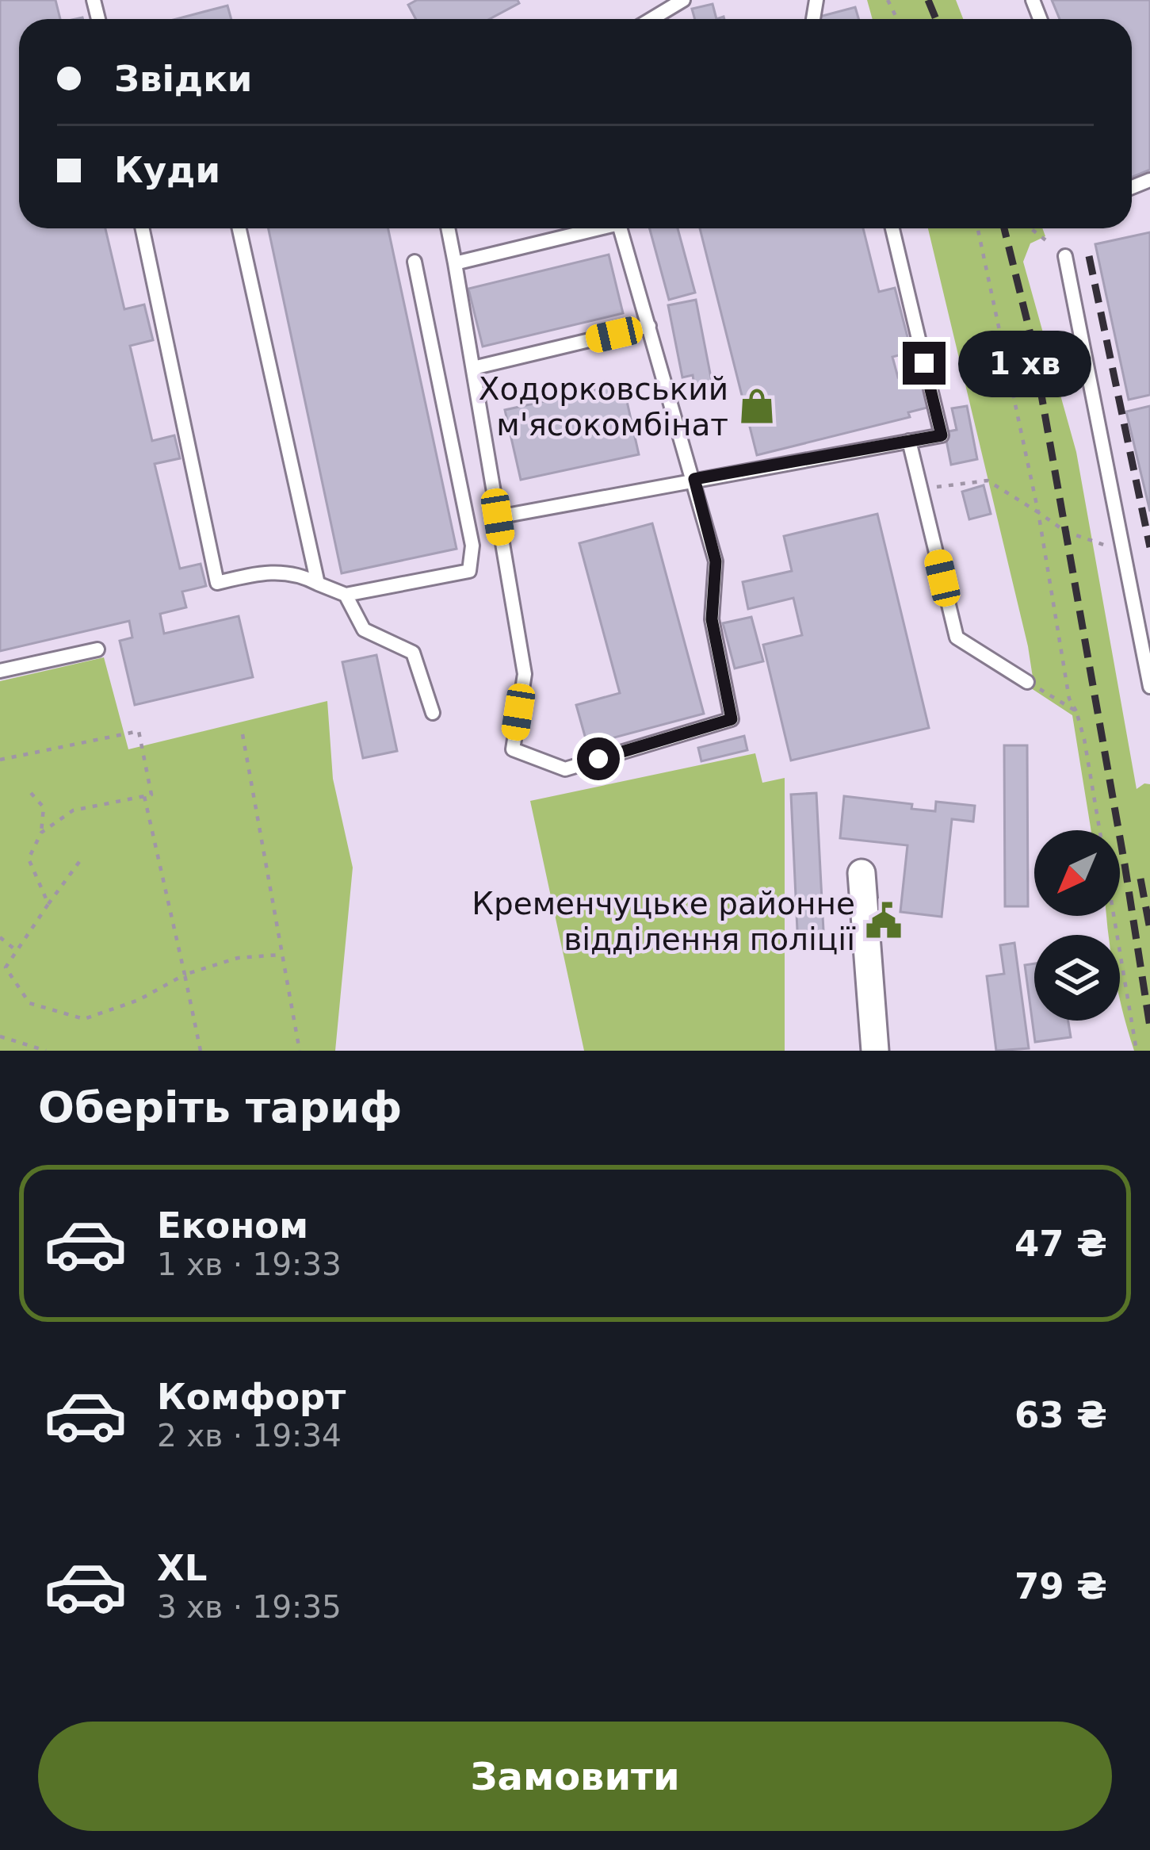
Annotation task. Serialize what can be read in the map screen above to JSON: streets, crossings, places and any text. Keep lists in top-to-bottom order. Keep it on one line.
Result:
{"places":{"shop":["Ходорковський м'ясокомбінат"],"public building":["Кременчуцьке районне відділення поліції"]},"north":"bottom left","page":{"banner":["Звідки","Куди"],"bubble":"1 хв","heading":"Оберіть тариф","list":[{"name":"Економ","note":"1 хв · 19:33","value":"47 ₴"},{"name":"Комфорт","note":"2 хв · 19:34","value":"63 ₴"},{"name":"XL","note":"3 хв · 19:35","value":"79 ₴"}],"buttons":"Замовити"}}
